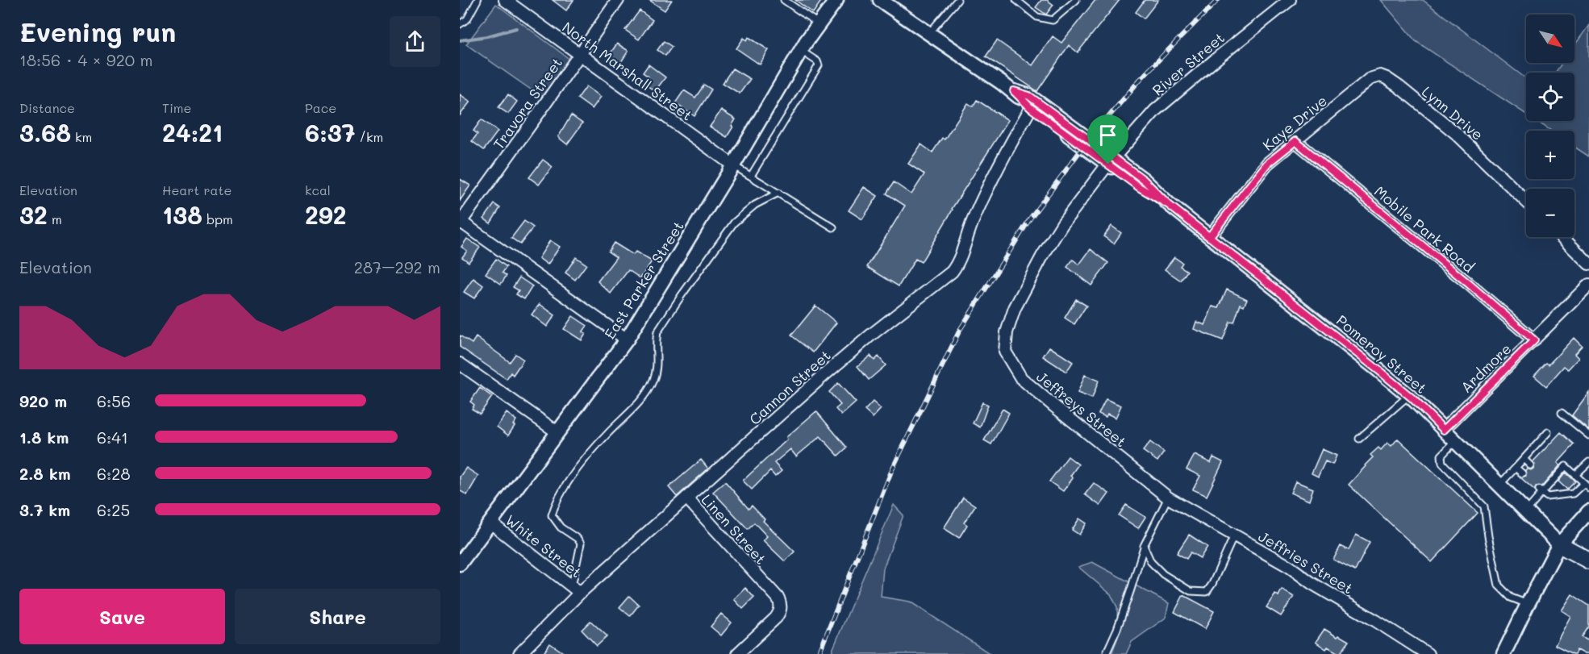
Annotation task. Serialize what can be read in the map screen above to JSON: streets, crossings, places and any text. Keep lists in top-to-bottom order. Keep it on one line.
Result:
{"streets":{"street":["River Street","North Marshall Street","Travora Street","Lynn Drive","Kaye Drive","Mobile Park Road","East Parker Street","Pomeroy Street","Ardmore","Cannon Street","Jeffreys Street","Linen Street","White Street","Jeffries Street"]},"crossings":[["River Street","Pomeroy Street"],["River Street","Jeffreys Street"],["North Marshall Street","Travora Street"],["North Marshall Street","East Parker Street"],["Lynn Drive","Kaye Drive"],["Kaye Drive","Mobile Park Road"],["Kaye Drive","Pomeroy Street"],["Mobile Park Road","Ardmore"],["East Parker Street","White Street"],["Pomeroy Street","Ardmore"],["Pomeroy Street","Cannon Street"],["Cannon Street","Linen Street"],["Cannon Street","White Street"],["Jeffreys Street","Jeffries Street"]],"north":"bottom right","page":{"heading":["Evening run","18:56 · 4 × 920 m"],"map_buttons":["+","−"],"stats":[["Distance","3.68 km"],["Time","24:21"],["Pace","6:37 /km"],["Elevation","32 m"],["Heart rate","138 bpm"],["kcal","292"]],"chart":["Elevation","287–292 m"],"list":[{"name":"920 m","note":"6:56"},{"name":"1.8 km","note":"6:41"},{"name":"2.8 km","note":"6:28"},{"name":"3.7 km","note":"6:25"}],"buttons":["Save","Share"]}}
